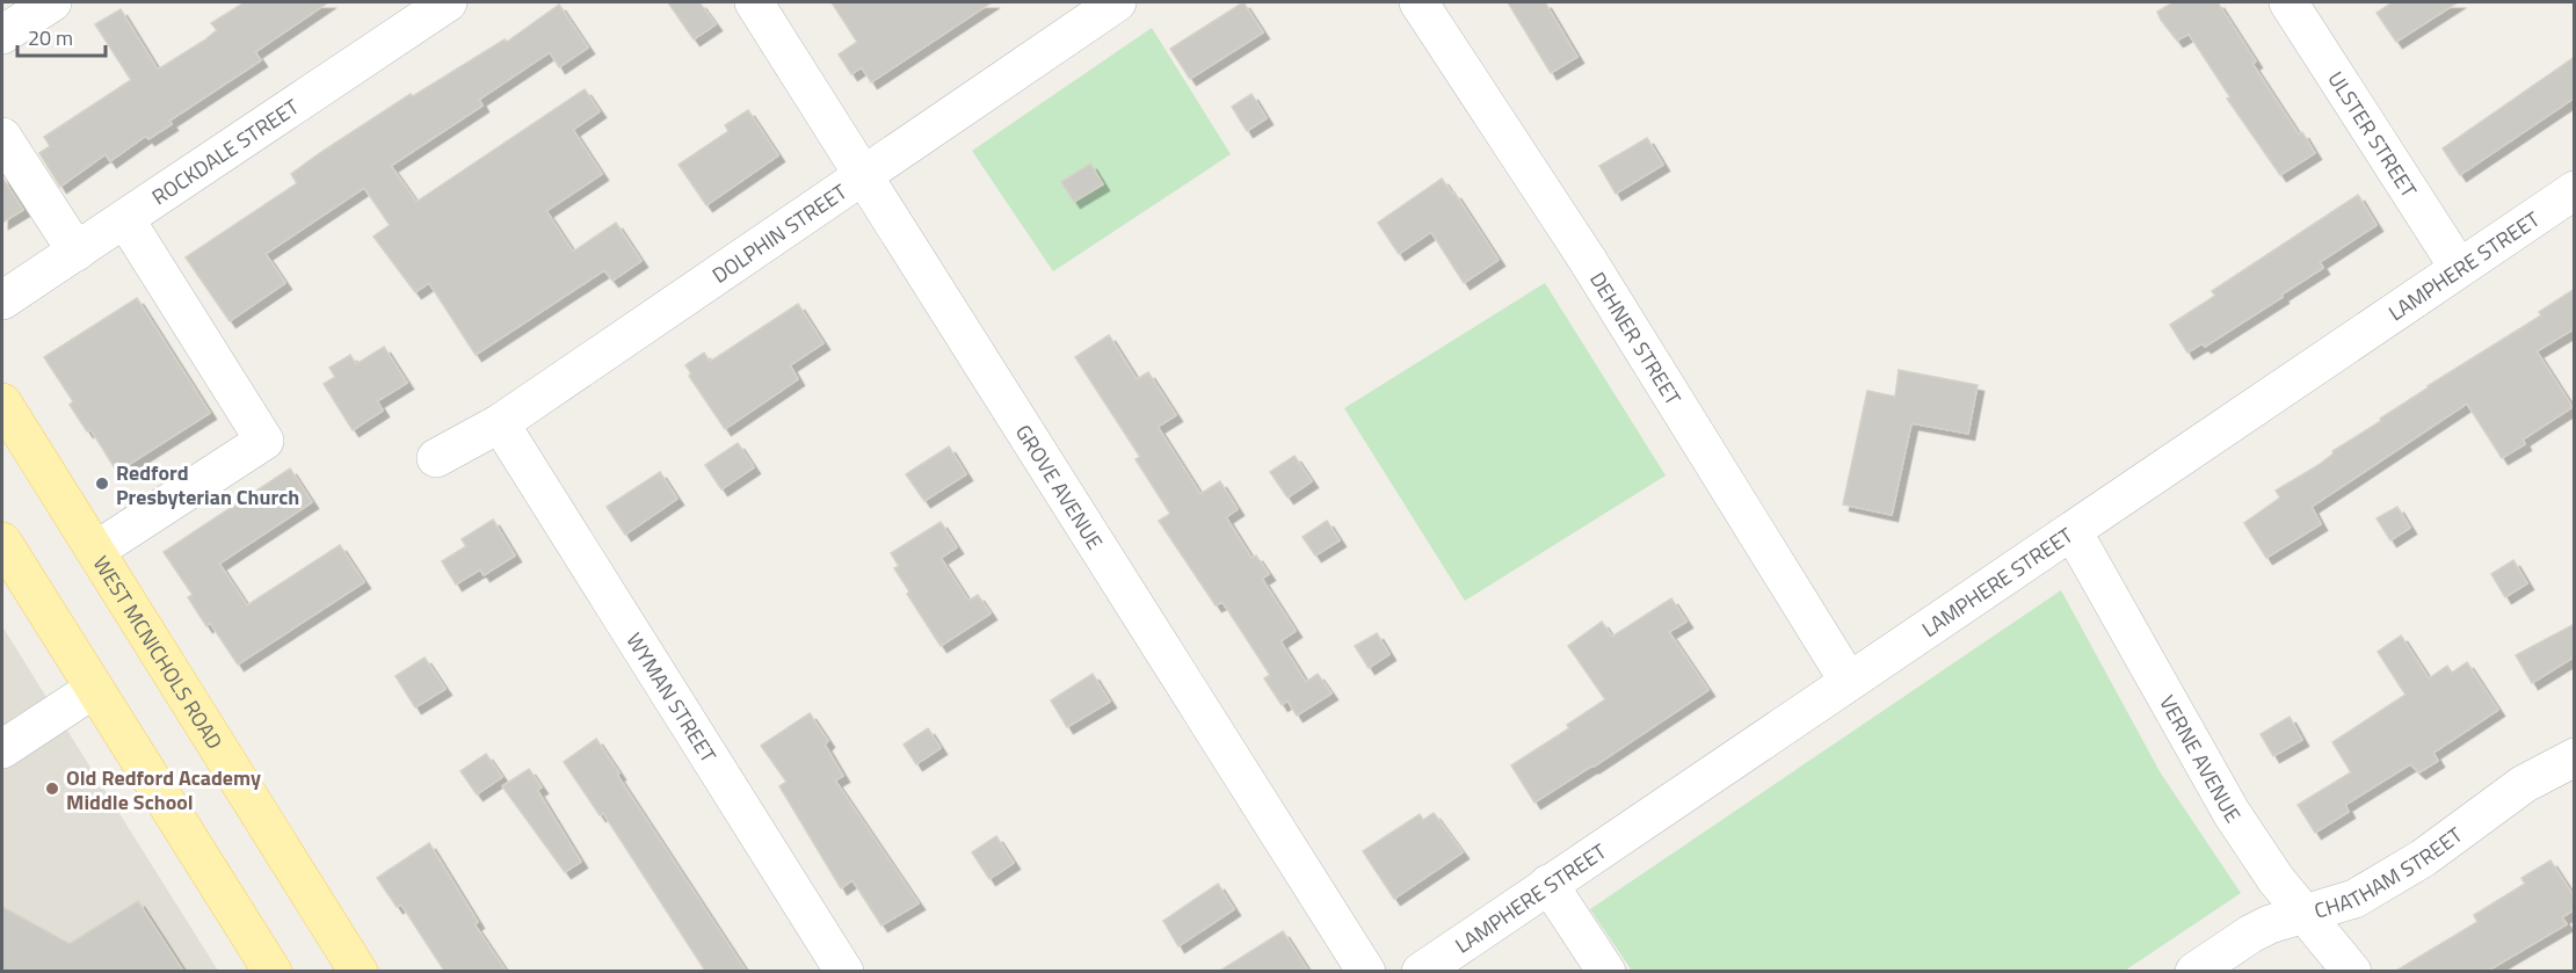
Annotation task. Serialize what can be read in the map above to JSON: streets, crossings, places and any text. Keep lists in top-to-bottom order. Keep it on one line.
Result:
{"streets":{"main road":["WEST MCNICHOLS ROAD"],"street":["ULSTER STREET","ROCKDALE STREET","DOLPHIN STREET","LAMPHERE STREET","DEHNER STREET","GROVE AVENUE","WYMAN STREET","VERNE AVENUE","CHATHAM STREET"]},"crossings":[["ULSTER STREET","LAMPHERE STREET"],["DOLPHIN STREET","GROVE AVENUE"],["DOLPHIN STREET","WYMAN STREET"],["LAMPHERE STREET","DEHNER STREET"],["LAMPHERE STREET","VERNE AVENUE"],["VERNE AVENUE","CHATHAM STREET"]],"places":["Redford Presbyterian Church","Old Redford Academy Middle School"],"scale_bar":"20 m"}
